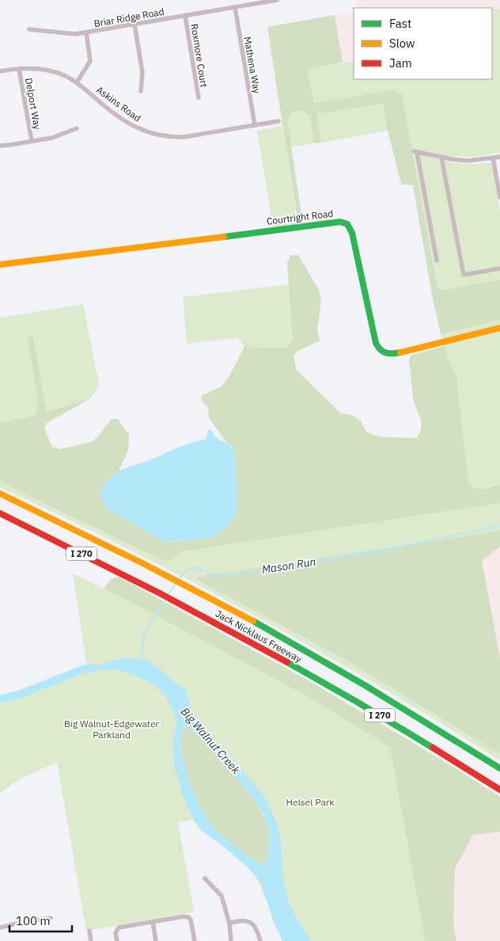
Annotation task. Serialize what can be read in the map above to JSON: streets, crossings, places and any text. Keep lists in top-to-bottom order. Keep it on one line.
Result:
{"streets":{"main road":["Courtright Road","I 270","Jack Nicklaus Freeway"],"street":["Briar Ridge Road","Roxmore Court","Mathena Way","Delport Way","Askins Road"]},"crossings":[["Briar Ridge Road","Roxmore Court"],["Briar Ridge Road","Mathena Way"],["Mathena Way","Askins Road"],["Delport Way","Askins Road"]],"water":["Mason Run","Big Walnut Creek"],"parks":["Big Walnut-Edgewater Parkland","Helsel Park"],"legend":["Fast","Slow","Jam"],"scale_bar":"100 m"}
